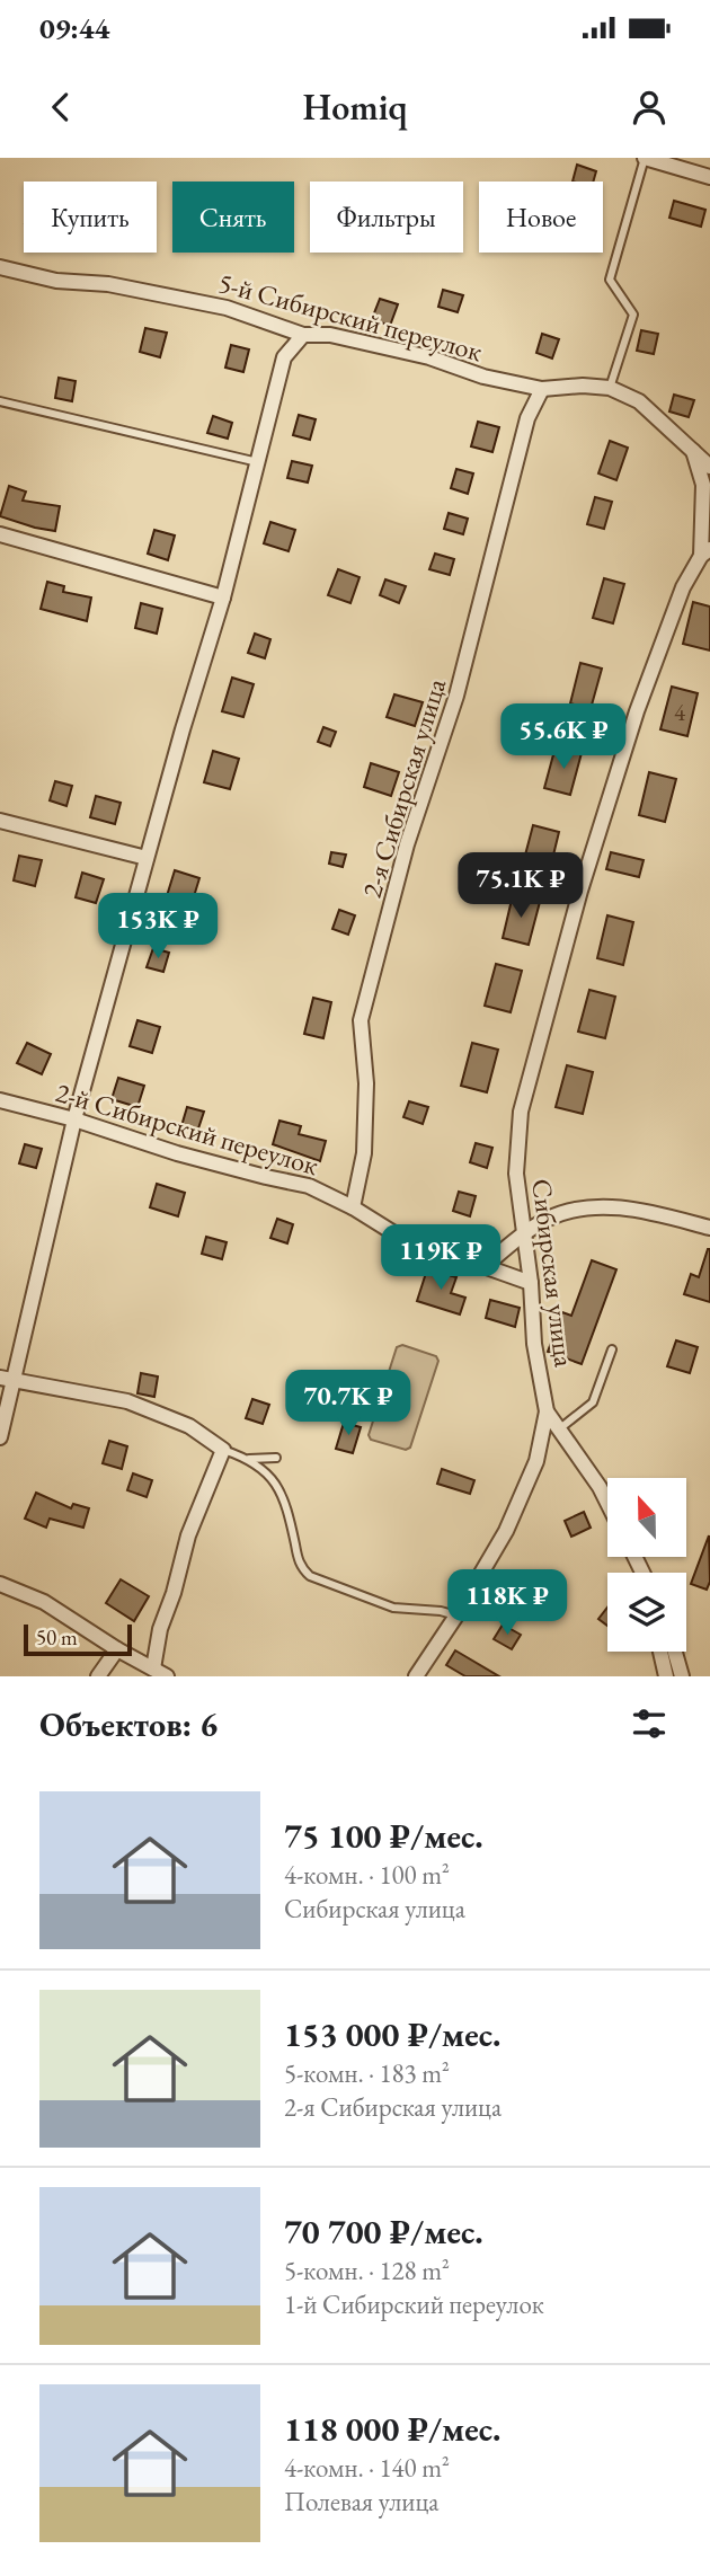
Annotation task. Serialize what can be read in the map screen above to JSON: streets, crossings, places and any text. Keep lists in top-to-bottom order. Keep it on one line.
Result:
{"streets":{"street":["5-й Сибирский переулок","2-я Сибирская улица","2-й Сибирский переулок","Сибирская улица"]},"crossings":[["5-й Сибирский переулок","2-я Сибирская улица"],["2-я Сибирская улица","2-й Сибирский переулок"],["2-й Сибирский переулок","Сибирская улица"]],"house_numbers":["4"],"scale_bar":"50 m","north":"top","page":{"status":"09:44","header":"Homiq","chip":["Купить","Снять","Фильтры","Новое"],"price":["55.6K ₽","75.1K ₽","153K ₽","119K ₽","70.7K ₽","118K ₽"],"scale":"50 m","heading":"Объектов: 6","list":[{"name":"75 100 ₽/мес.","note":"4-комн. · 100 m² · Сибирская улица"},{"name":"153 000 ₽/мес.","note":"5-комн. · 183 m² · 2-я Сибирская улица"},{"name":"70 700 ₽/мес.","note":"5-комн. · 128 m² · 1-й Сибирский переулок"},{"name":"118 000 ₽/мес.","note":"4-комн. · 140 m² · Полевая улица"}]}}
